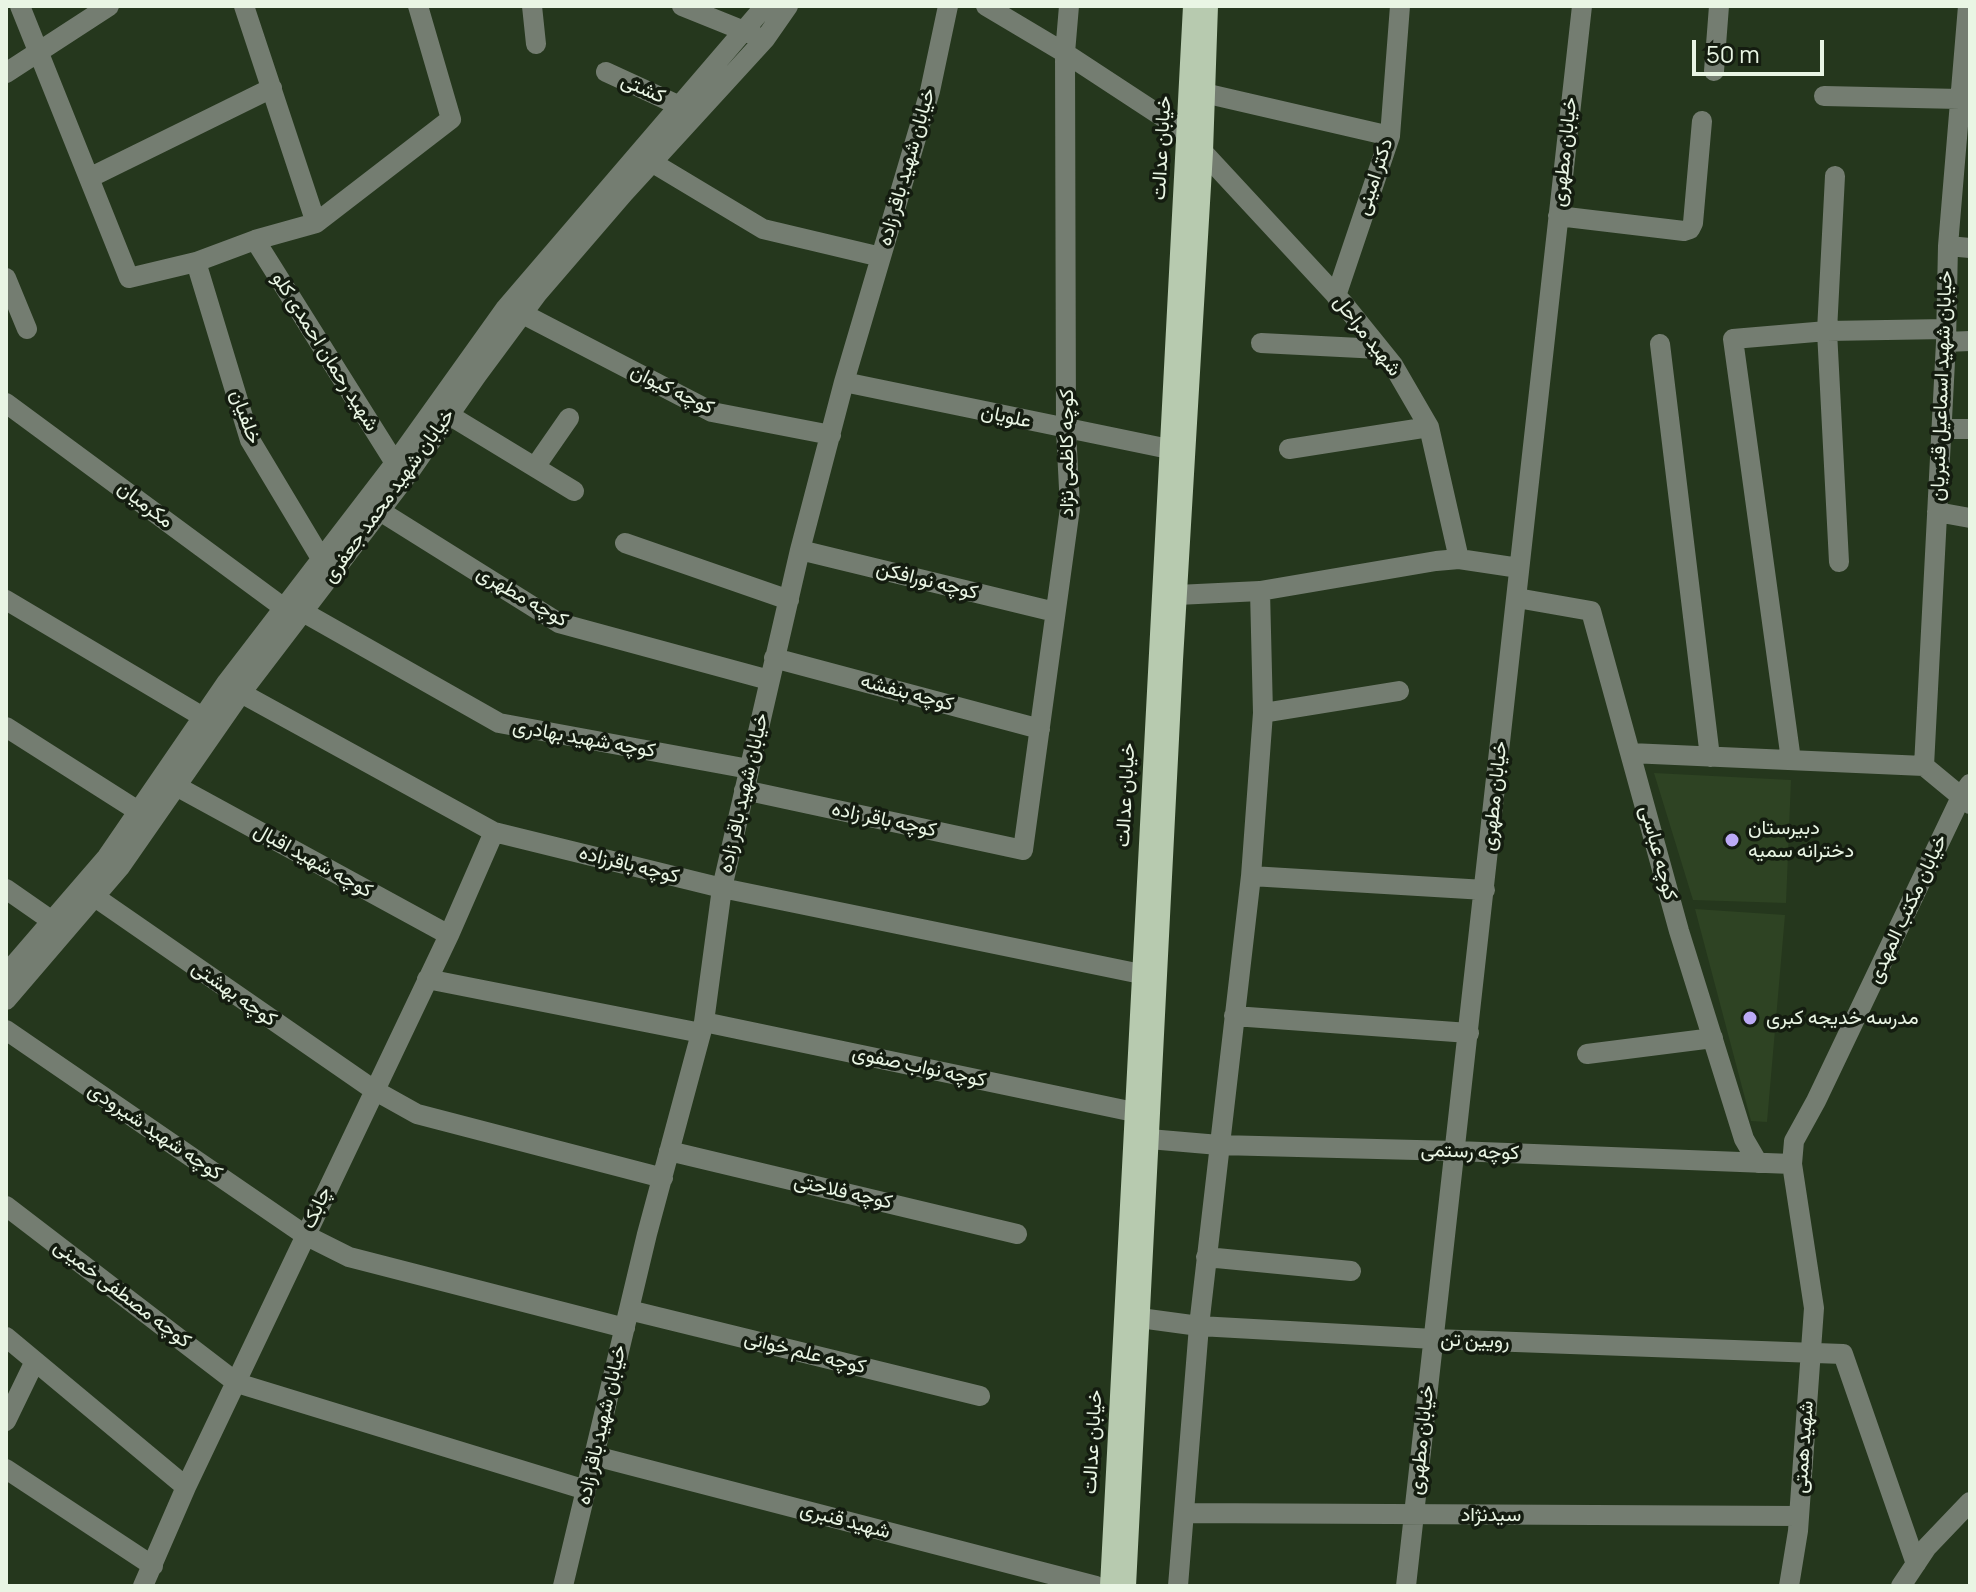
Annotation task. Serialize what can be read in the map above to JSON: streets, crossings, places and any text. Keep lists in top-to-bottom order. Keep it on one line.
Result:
{"streets":{"main road":["خیابان عدالت"],"street":["کشتی","خیابان مطهری","خیابان شهید باقر زاده","دکتر امینی","شهید مراحل","شهید رحمان احمدی کلو","خیابان شهید اسماعیل قنبریان","کوچه کیوان","خلفیان","علویان","کوچه کاظمی نژاد","خیابان شهید محمد جعفری","مکرمیان","کوچه نورافکن","کوچه مطهری","کوچه بنفشه","کوچه شهید بهادری","کوچه باقر زاده","کوچه عباسی","کوچه شهید اقبال","کوچه باقرزاده","خیابان مکتب المهدی","کوچه بهشتی","کوچه نواب صفوی","کوچه شهید شیرودی","کوچه رستمی","کوچه فلاحتی","چابک","کوچه مصطفی خمینی","رویین تن","کوچه علم خوانی","شهید همتی","سیدنژاد","شهید قنبری"]},"crossings":[["کشتی","خیابان شهید محمد جعفری"],["خیابان عدالت","شهید مراحل"],["خیابان عدالت","علویان"],["خیابان عدالت","کوچه باقرزاده"],["خیابان عدالت","کوچه نواب صفوی"],["خیابان عدالت","کوچه رستمی"],["خیابان عدالت","رویین تن"],["خیابان مطهری","کوچه عباسی"],["خیابان مطهری","کوچه رستمی"],["خیابان مطهری","رویین تن"],["خیابان مطهری","سیدنژاد"],["خیابان شهید باقر زاده","کوچه کیوان"],["خیابان شهید باقر زاده","علویان"],["خیابان شهید باقر زاده","کوچه نورافکن"],["خیابان شهید باقر زاده","کوچه مطهری"],["خیابان شهید باقر زاده","کوچه بنفشه"],["خیابان شهید باقر زاده","کوچه شهید بهادری"],["خیابان شهید باقر زاده","کوچه باقر زاده"],["خیابان شهید باقر زاده","کوچه باقرزاده"],["خیابان شهید باقر زاده","کوچه بهشتی"],["خیابان شهید باقر زاده","کوچه نواب صفوی"],["خیابان شهید باقر زاده","کوچه شهید شیرودی"],["خیابان شهید باقر زاده","کوچه فلاحتی"],["خیابان شهید باقر زاده","کوچه علم خوانی"],["خیابان شهید باقر زاده","شهید قنبری"],["دکتر امینی","شهید مراحل"],["شهید رحمان احمدی کلو","خیابان شهید محمد جعفری"],["کوچه کیوان","خیابان شهید محمد جعفری"],["خلفیان","خیابان شهید محمد جعفری"],["علویان","کوچه کاظمی نژاد"],["کوچه کاظمی نژاد","کوچه نورافکن"],["کوچه کاظمی نژاد","کوچه بنفشه"],["کوچه کاظمی نژاد","کوچه باقر زاده"],["خیابان شهید محمد جعفری","مکرمیان"],["خیابان شهید محمد جعفری","کوچه مطهری"],["خیابان شهید محمد جعفری","کوچه شهید بهادری"],["خیابان شهید محمد جعفری","کوچه شهید اقبال"],["خیابان شهید محمد جعفری","کوچه باقرزاده"],["خیابان شهید محمد جعفری","کوچه بهشتی"],["مکرمیان","کوچه شهید بهادری"],["کوچه عباسی","کوچه رستمی"],["کوچه شهید اقبال","چابک"],["کوچه باقرزاده","چابک"],["خیابان مکتب المهدی","کوچه رستمی"],["خیابان مکتب المهدی","شهید همتی"],["کوچه بهشتی","چابک"],["کوچه نواب صفوی","چابک"],["کوچه شهید شیرودی","چابک"],["کوچه شهید شیرودی","کوچه علم خوانی"],["چابک","کوچه مصطفی خمینی"],["رویین تن","شهید همتی"],["شهید همتی","سیدنژاد"]],"places":["دبیرستان دخترانه سمیه","مدرسه خدیجه کبری"],"scale_bar":"50 m"}
